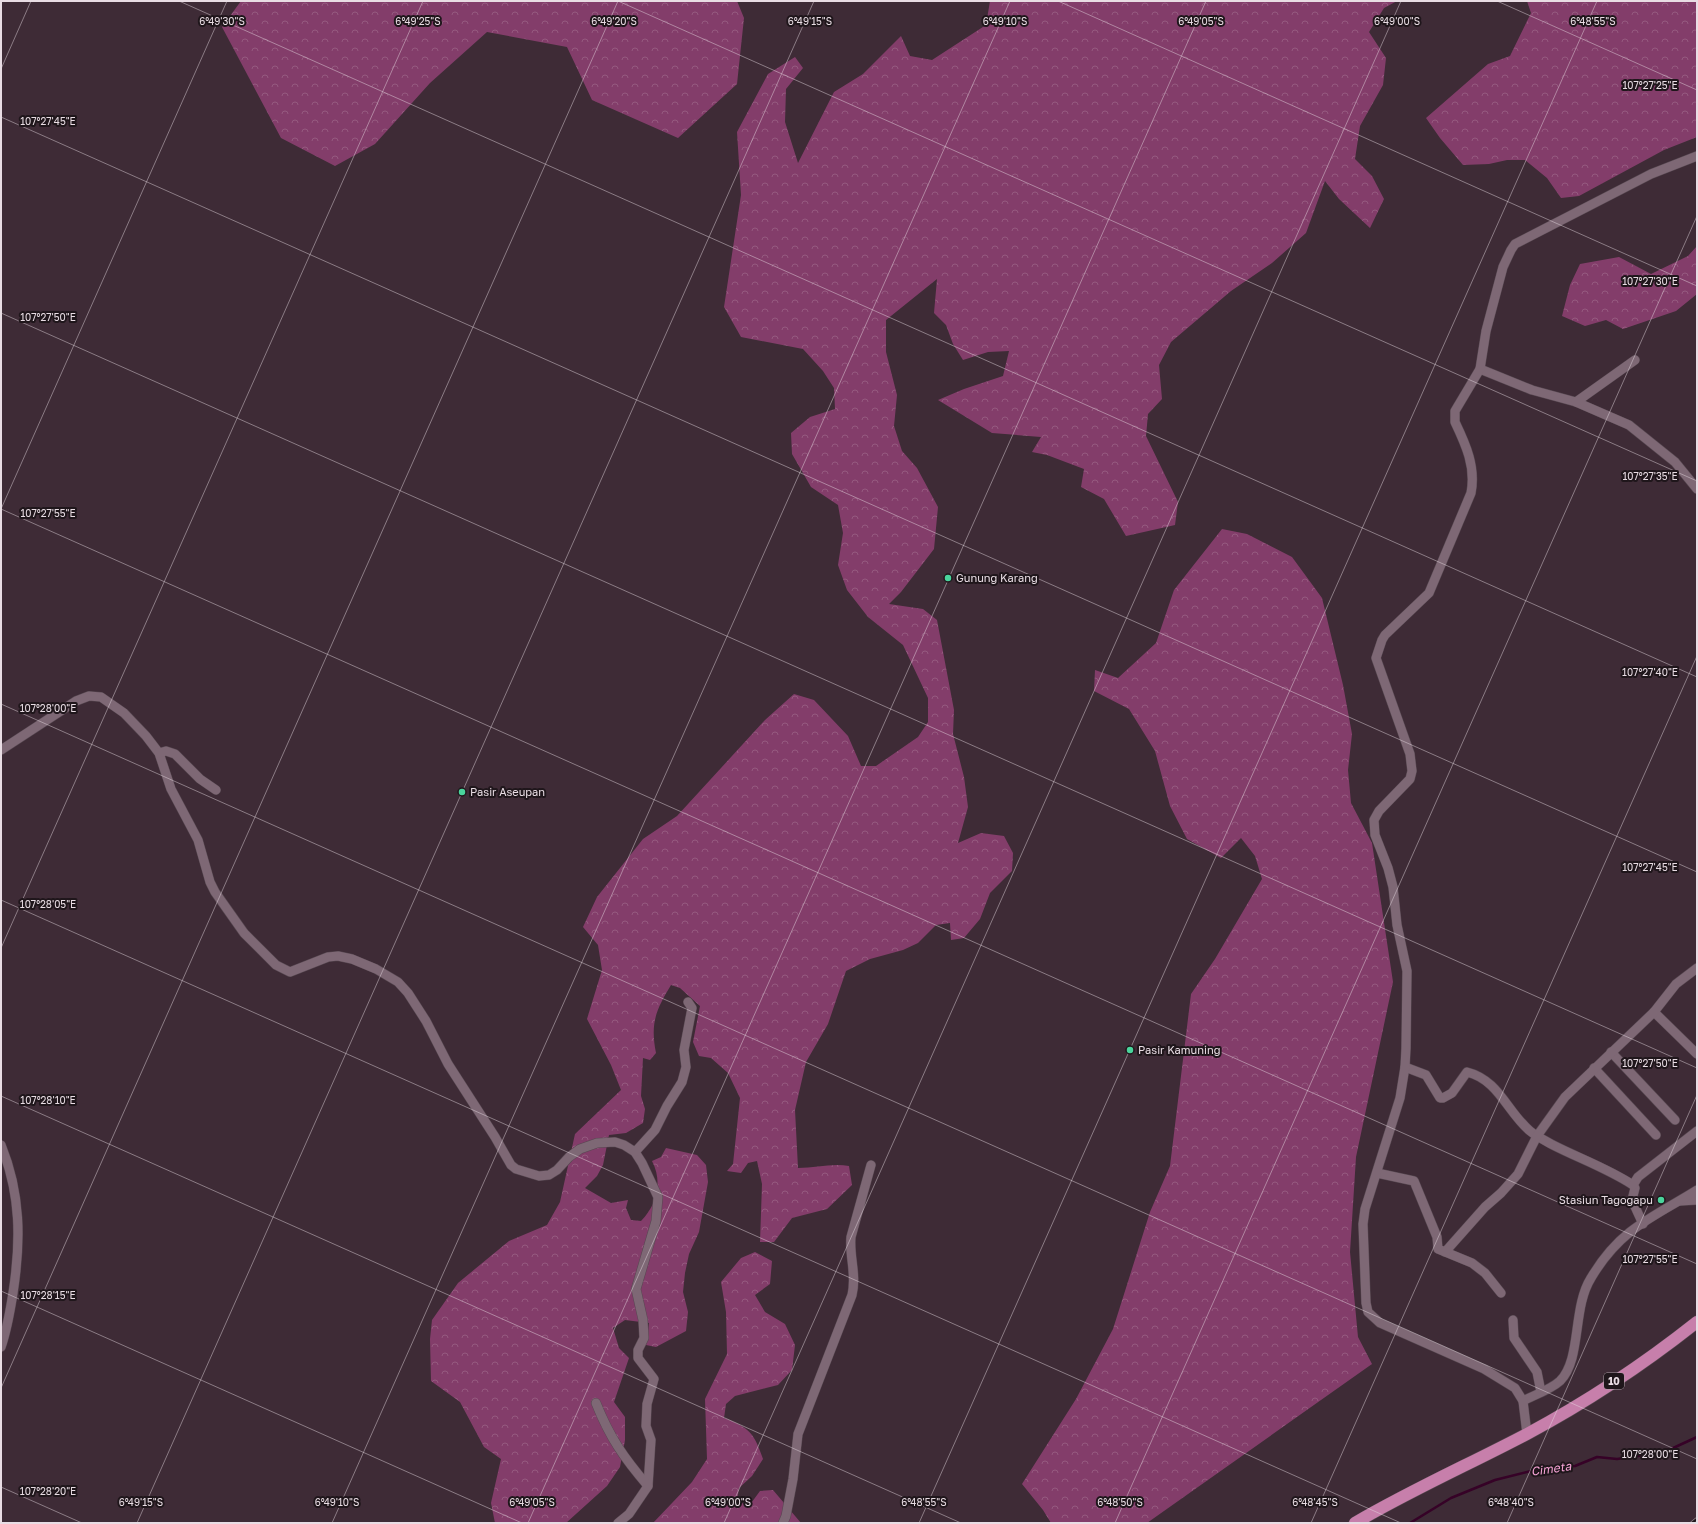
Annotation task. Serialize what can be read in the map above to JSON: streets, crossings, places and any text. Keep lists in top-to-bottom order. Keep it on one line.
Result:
{"streets":{"highway":["10"]},"water":["Cimeta"],"places":["Gunung Karang","Pasir Aseupan","Pasir Kamuning","Stasiun Tagogapu"],"coordinates":["6°49'20\"S","6°49'15\"S","6°49'10\"S","6°49'05\"S","6°49'00\"S","6°48'55\"S","6°49'30\"S","6°49'25\"S","107°27'25\"E","107°27'45\"E","107°27'30\"E","107°27'50\"E","107°27'35\"E","107°27'55\"E","107°27'40\"E","107°28'00\"E","107°28'05\"E","107°28'10\"E","107°28'15\"E","107°28'20\"E","6°48'50\"S","6°48'45\"S","6°48'40\"S"]}
